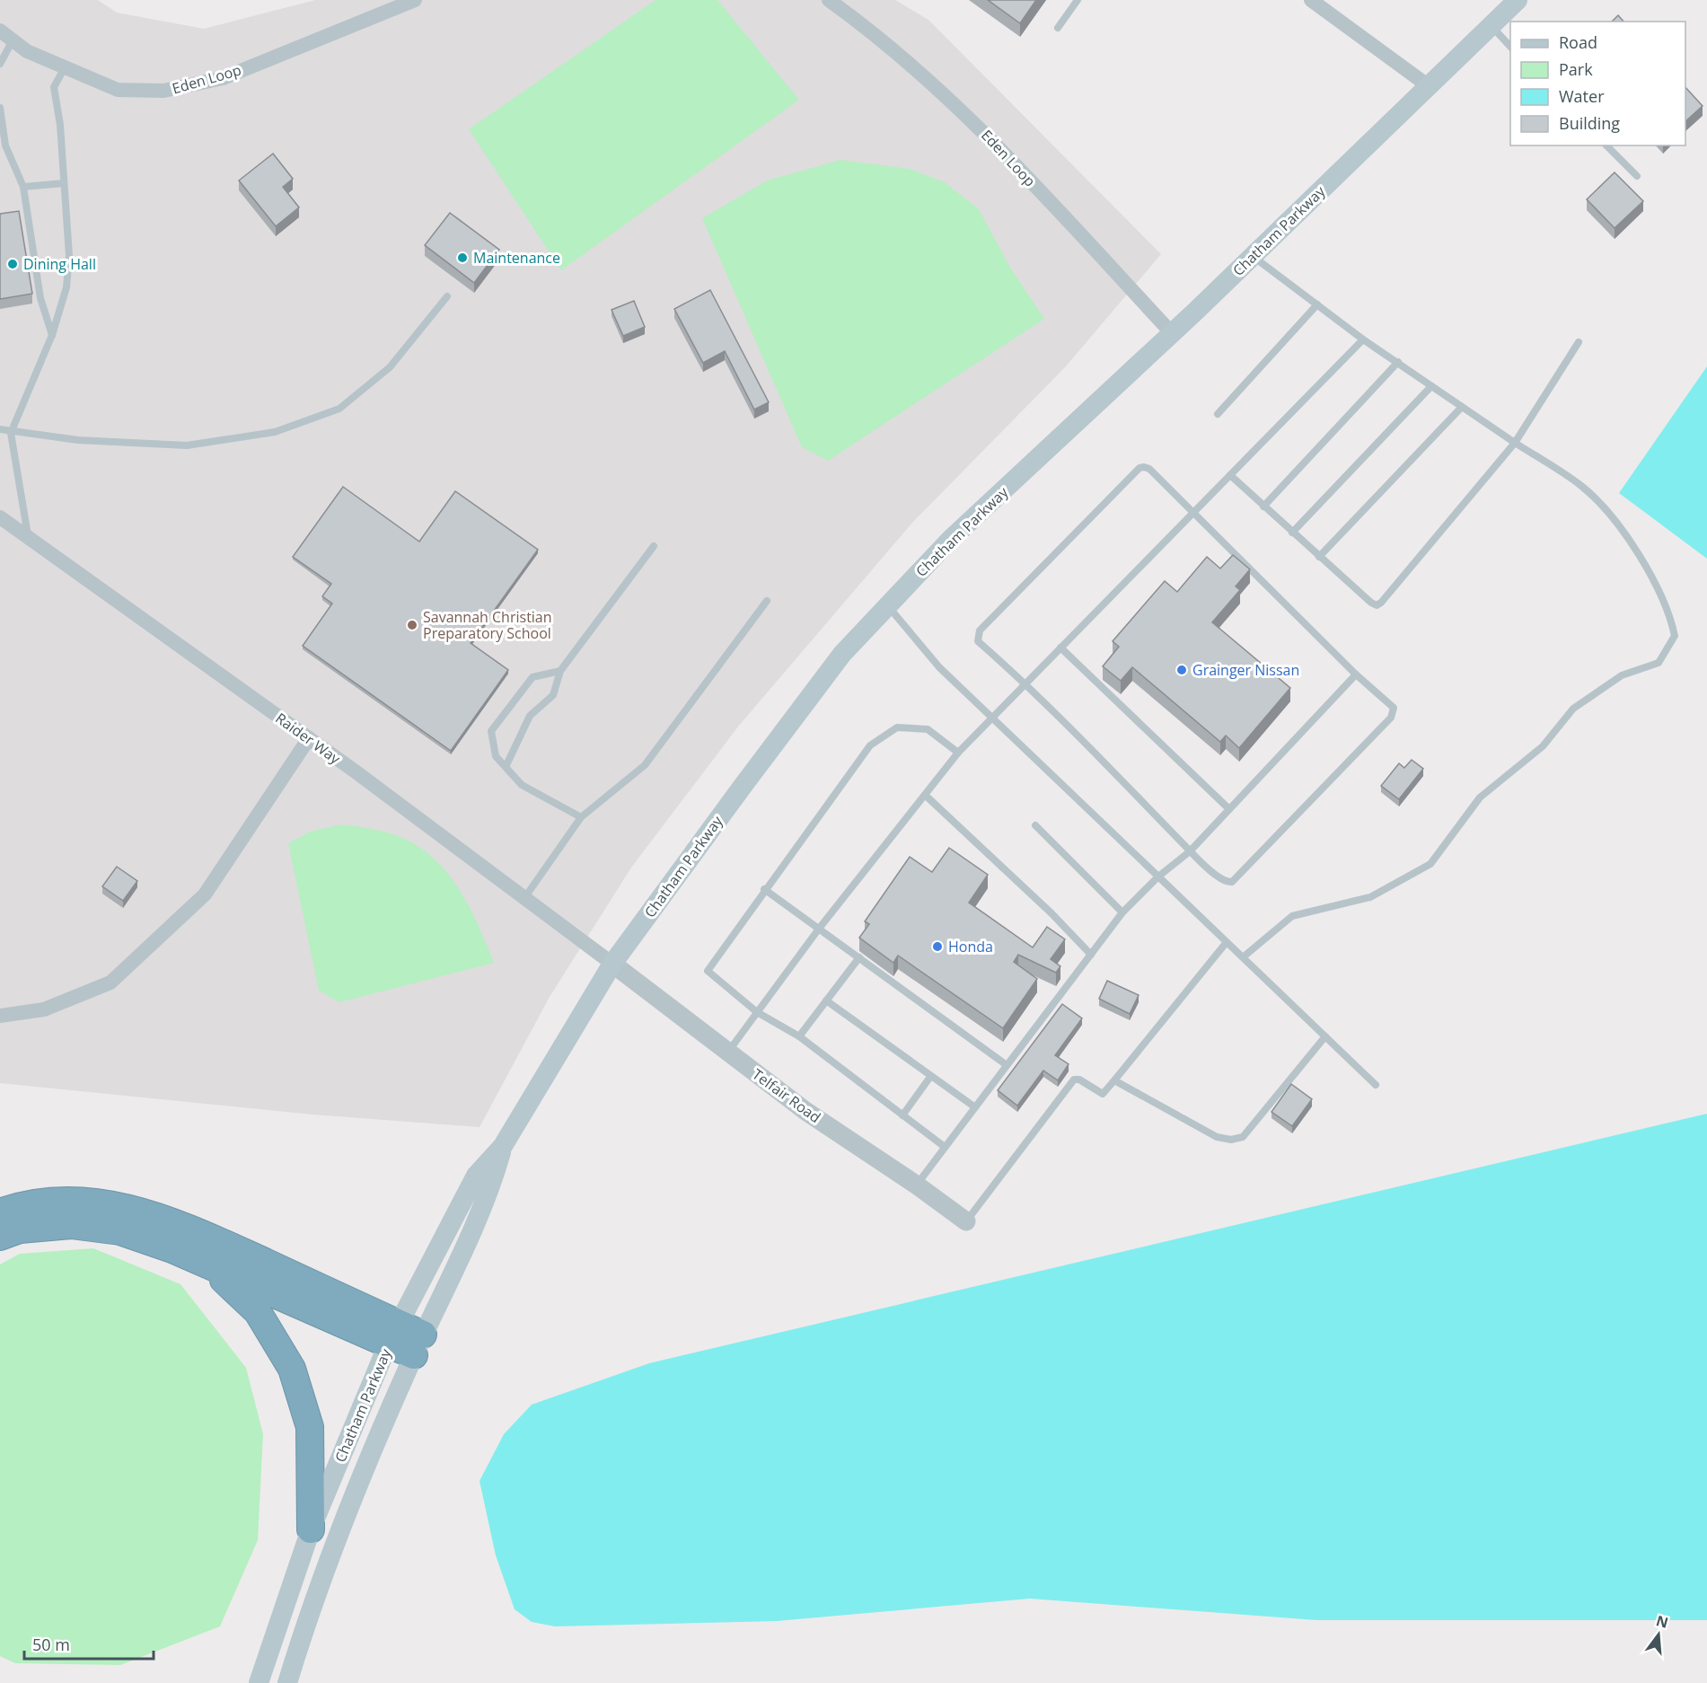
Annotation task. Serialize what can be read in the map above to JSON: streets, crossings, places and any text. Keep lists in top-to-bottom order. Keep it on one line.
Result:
{"streets":{"main road":["Chatham Parkway"],"street":["Eden Loop","Raider Way","Telfair Road"]},"crossings":[["Eden Loop","Chatham Parkway"],["Chatham Parkway","Raider Way"],["Chatham Parkway","Telfair Road"],["Raider Way","Telfair Road"]],"places":["Maintenance","Dining Hall","Savannah Christian Preparatory School","Grainger Nissan","Honda"],"legend":["Road","Park","Water","Building"],"scale_bar":"50 m","north":"top"}
